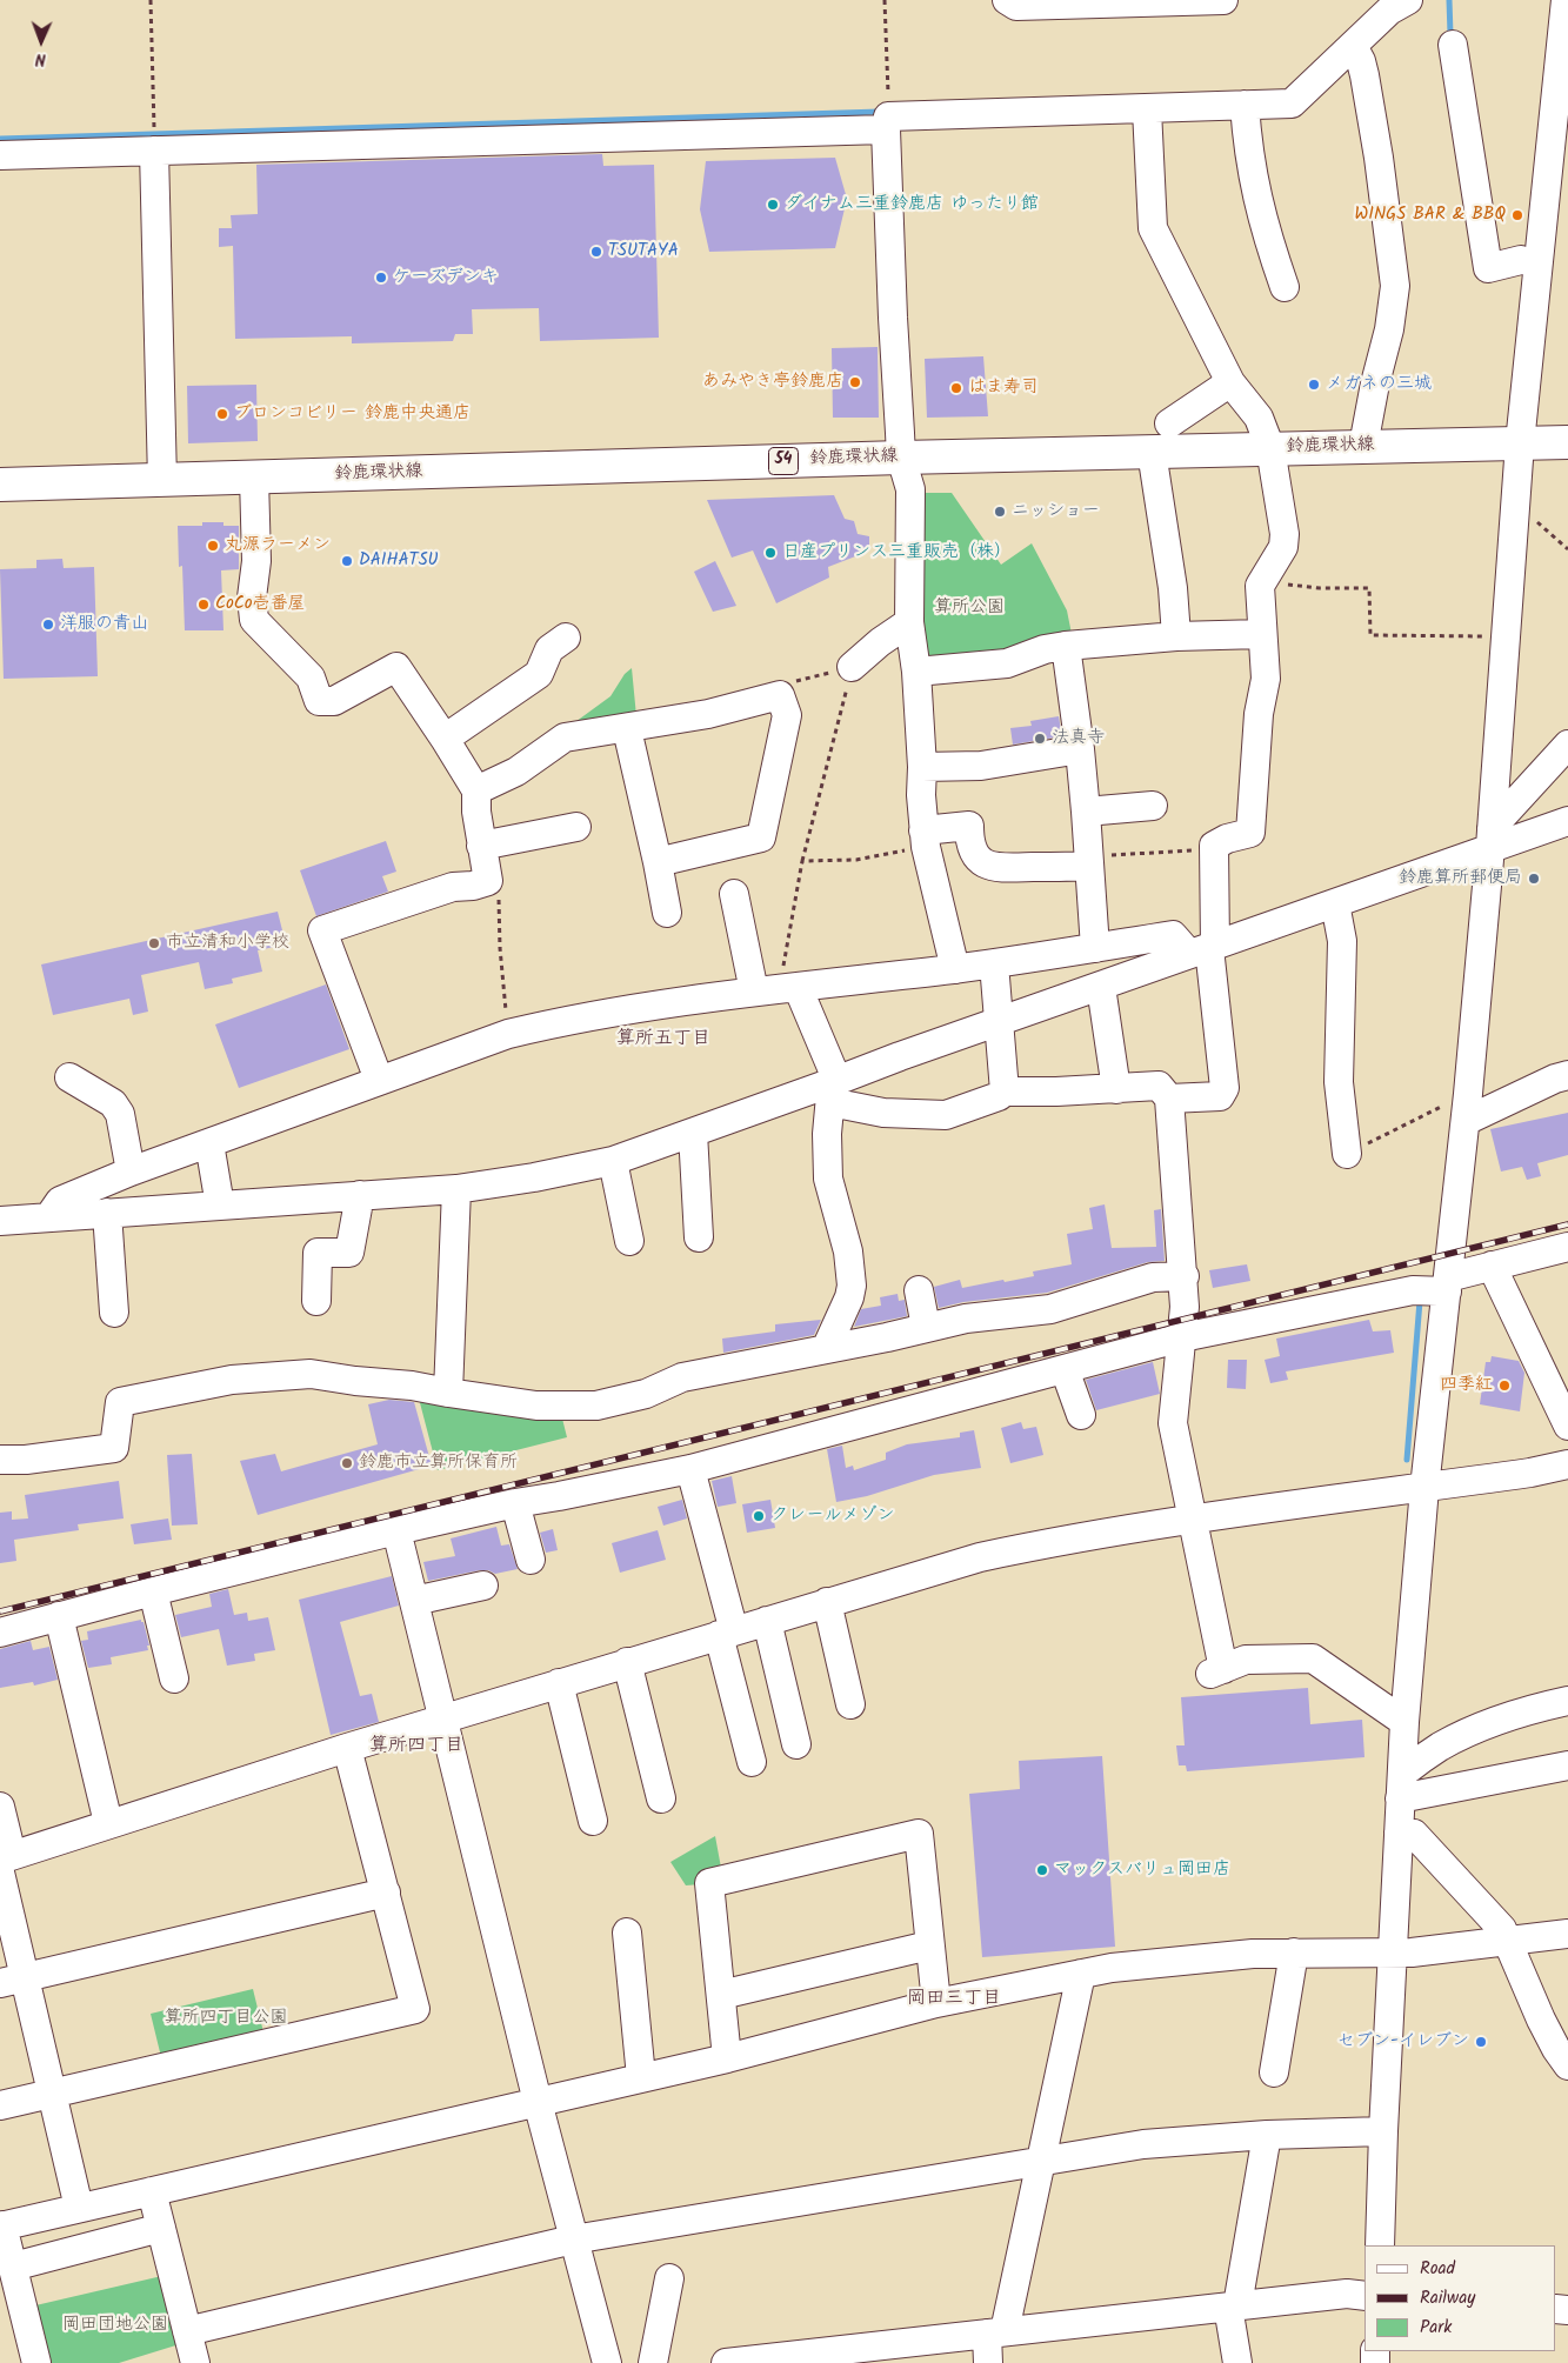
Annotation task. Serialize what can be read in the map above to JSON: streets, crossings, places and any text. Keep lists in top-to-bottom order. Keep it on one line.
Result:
{"streets":{"main road":["鈴鹿環状線","54"]},"districts":["算所五丁目","算所四丁目","岡田三丁目"],"parks":["算所公園","算所四丁目公園","岡田団地公園"],"places":["ダイナム三重鈴鹿店 ゆったり館","WINGS BAR & BBQ","TSUTAYA","ケーズデンキ","あみやき亭鈴鹿店","メガネの三城","はま寿司","ブロンコビリー 鈴鹿中央通店","ニッショー","丸源ラーメン","日産プリンス三重販売（株）","DAIHATSU","CoCo壱番屋","洋服の青山","法真寺","鈴鹿算所郵便局","市立清和小学校","四季紅","鈴鹿市立算所保育所","クレールメゾン","マックスバリュ岡田店","セブン-イレブン"],"legend":["Road","Railway","Park"],"north":"bottom"}
